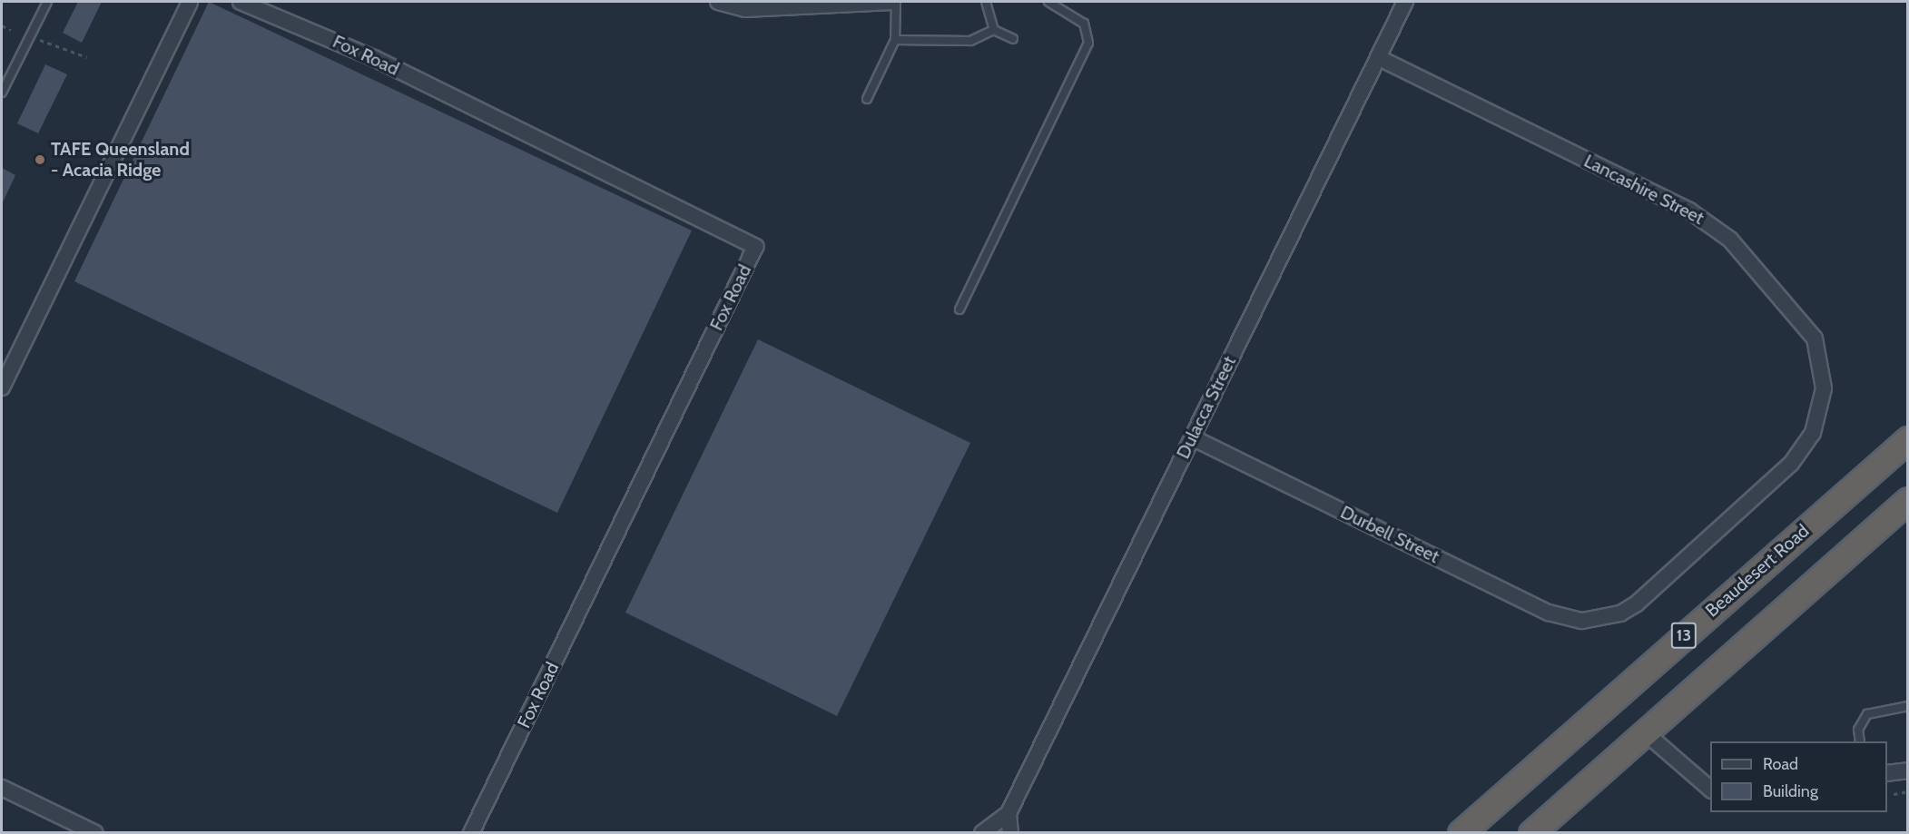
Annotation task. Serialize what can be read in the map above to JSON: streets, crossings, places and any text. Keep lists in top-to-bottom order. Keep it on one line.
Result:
{"streets":{"highway":["Beaudesert Road","13"],"street":["Fox Road","Lancashire Street","Dulacca Street","Durbell Street"]},"crossings":[["Lancashire Street","Dulacca Street"],["Lancashire Street","Durbell Street"],["Dulacca Street","Durbell Street"]],"places":["TAFE Queensland - Acacia Ridge"],"legend":["Road","Building"]}
